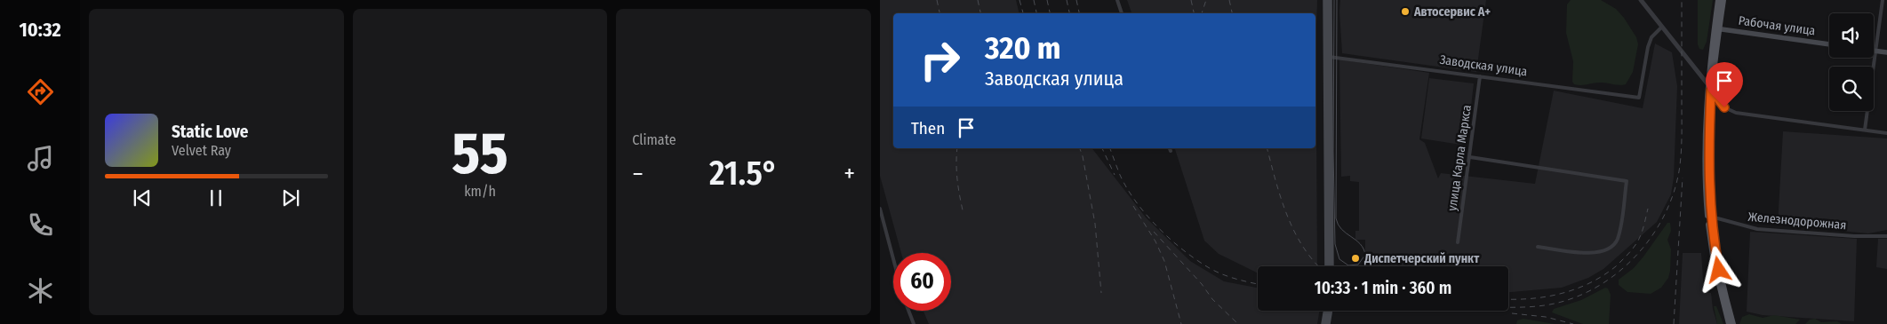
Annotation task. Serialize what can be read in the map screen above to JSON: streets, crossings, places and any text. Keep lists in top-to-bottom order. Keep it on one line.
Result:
{"streets":{"main road":["Рабочая улица"],"street":["Заводская улица","улица Карла Маркса","Железнодорожная"]},"crossings":[["Заводская улица","улица Карла Маркса"]],"places":["Автосервис А+","Диспетчерский пункт"],"page":{"tabs":"10:32","tile":[["55","km/h"],"Climate"],"turn":["320 m","Заводская улица"],"then":"Then","song":["Static Love","Velvet Ray"],"heat":["−","21.5°","+"],"limit":"60","trip":"10:33 · 1 min · 360 m"}}
